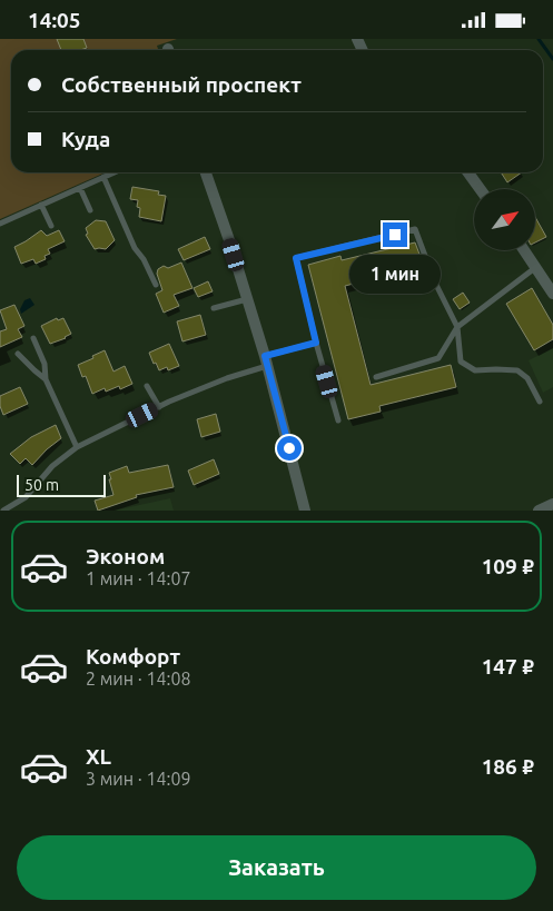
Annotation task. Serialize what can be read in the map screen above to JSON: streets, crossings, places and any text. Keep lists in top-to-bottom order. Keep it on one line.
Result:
{"scale_bar":"50 m","north":"top right","page":{"status":"14:05","banner":["Собственный проспект","Куда"],"bubble":"1 мин","scale":"50 m","list":[{"name":"Эконом","note":"1 мин · 14:07","value":"109 ₽"},{"name":"Комфорт","note":"2 мин · 14:08","value":"147 ₽"},{"name":"XL","note":"3 мин · 14:09","value":"186 ₽"}],"buttons":"Заказать"}}
